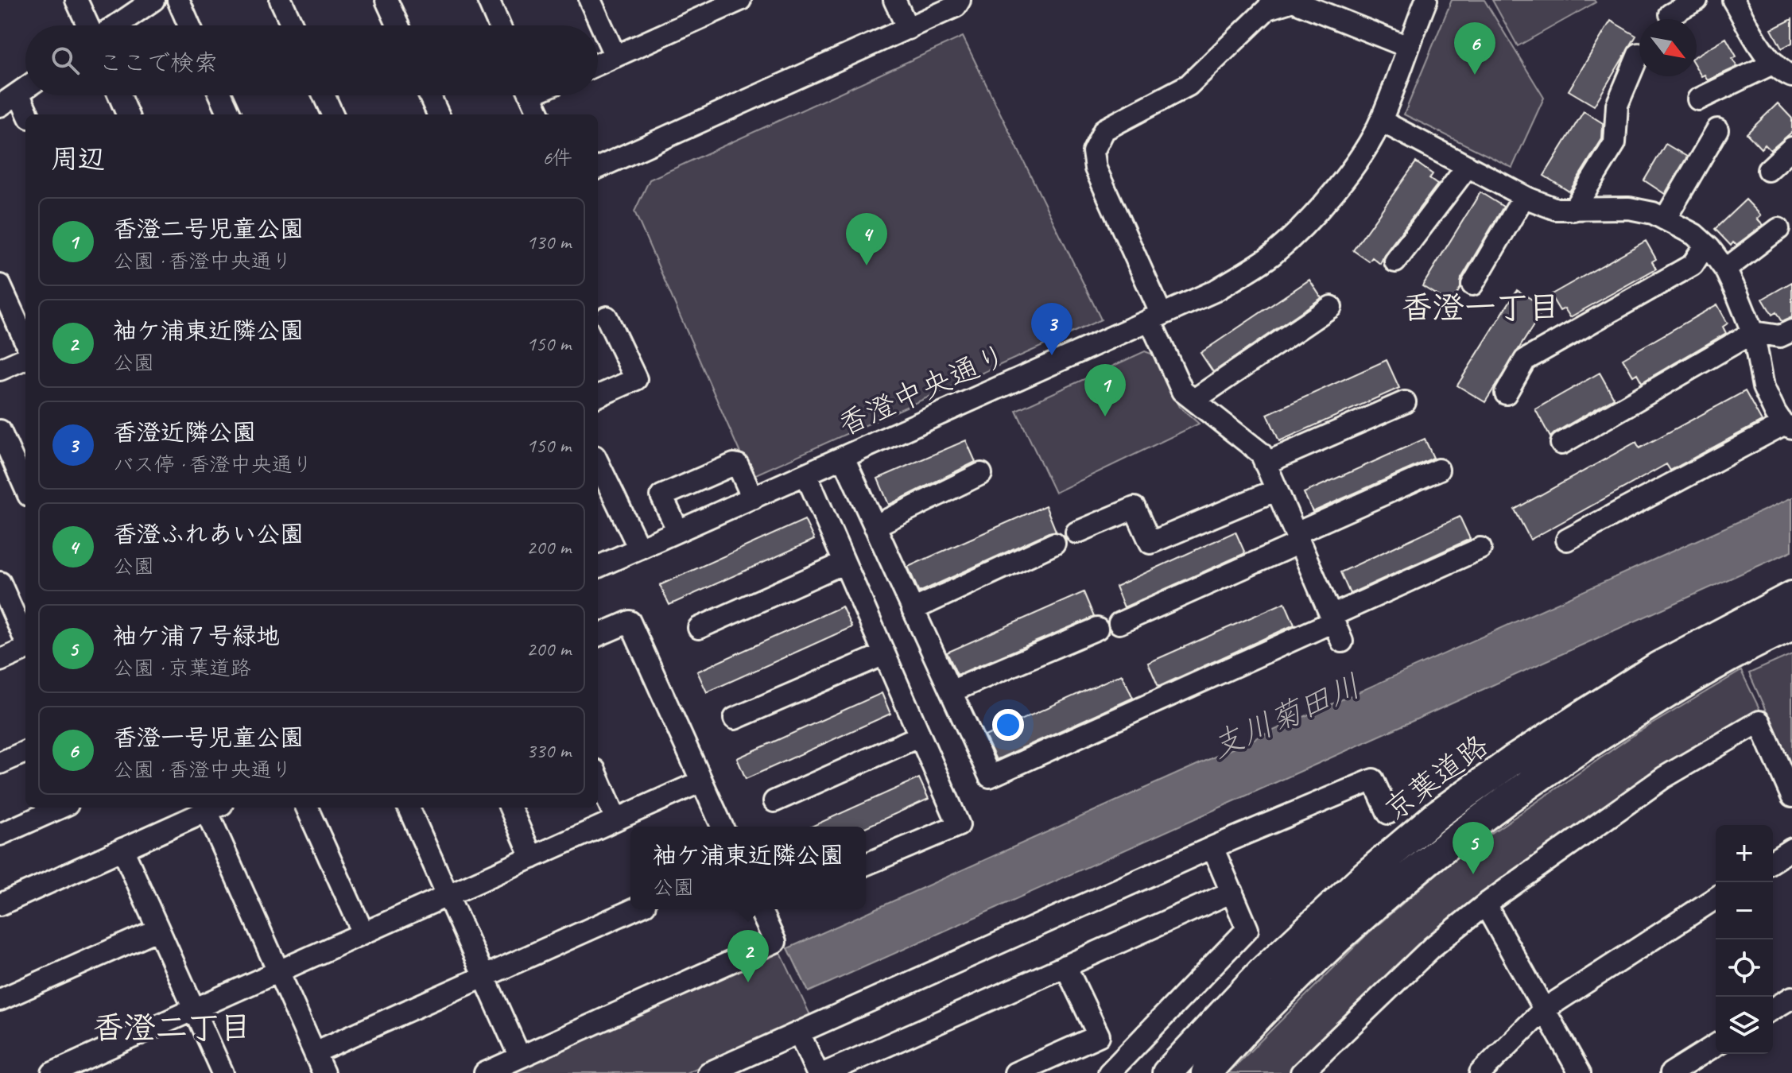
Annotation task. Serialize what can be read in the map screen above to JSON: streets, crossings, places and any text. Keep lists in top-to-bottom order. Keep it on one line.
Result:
{"streets":{"highway":["京葉道路"],"street":["香澄中央通り"]},"districts":["香澄一丁目","香澄二丁目"],"water":["支川菊田川"],"north":"bottom right","page":{"pins":["6","4","3","1","5","2"],"search":"ここで検索","heading":["周辺","6件"],"list":[{"mark":"1","name":"香澄二号児童公園","note":"公園 · 香澄中央通り","value":"130 m"},{"mark":"2","name":"袖ケ浦東近隣公園","note":"公園","value":"150 m"},{"mark":"3","name":"香澄近隣公園","note":"バス停 · 香澄中央通り","value":"150 m"},{"mark":"4","name":"香澄ふれあい公園","note":"公園","value":"200 m"},{"mark":"5","name":"袖ケ浦７号緑地","note":"公園 · 京葉道路","value":"200 m"},{"mark":"6","name":"香澄一号児童公園","note":"公園 · 香澄中央通り","value":"330 m"}],"map_buttons":["+","−"],"popup":["袖ケ浦東近隣公園","公園"]}}
